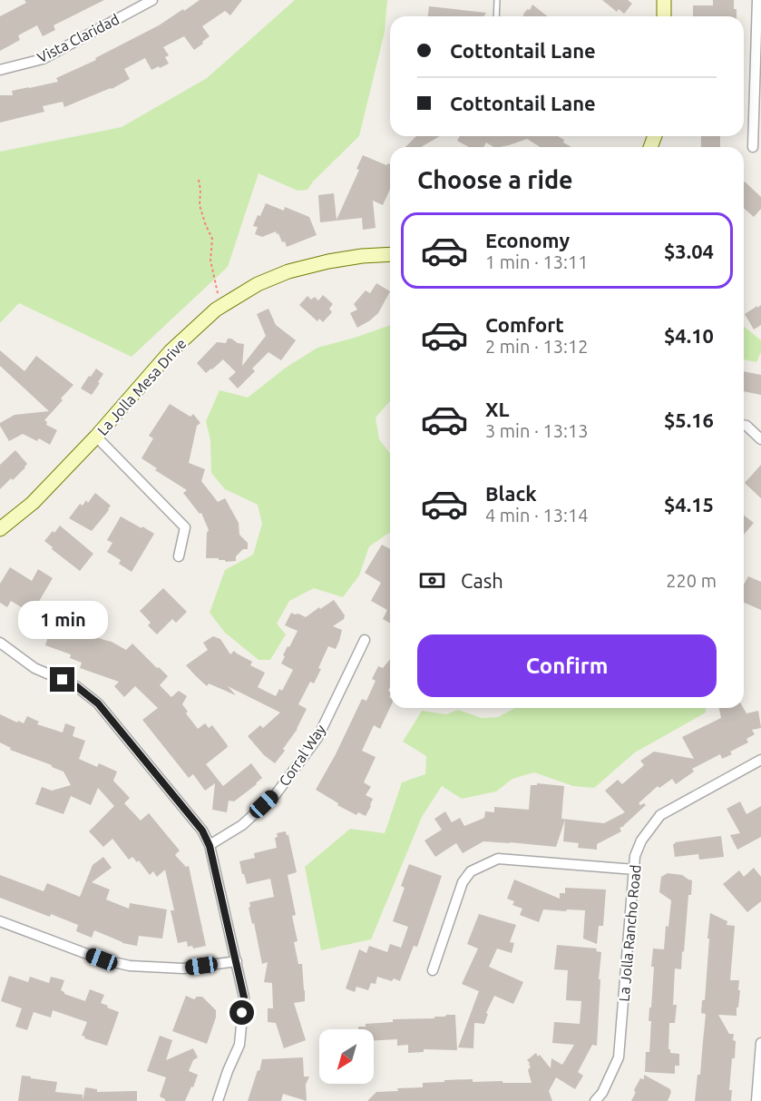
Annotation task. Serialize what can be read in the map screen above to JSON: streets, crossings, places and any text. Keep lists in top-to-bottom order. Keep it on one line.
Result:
{"streets":{"street":["Vista Claridad","La Jolla Mesa Drive","Corral Way","La Jolla Rancho Road"]},"north":"bottom left","page":{"banner":["Cottontail Lane","Cottontail Lane"],"heading":"Choose a ride","list":[{"name":"Economy","note":"1 min · 13:11","value":"$3.04"},{"name":"Comfort","note":"2 min · 13:12","value":"$4.10"},{"name":"XL","note":"3 min · 13:13","value":"$5.16"},{"name":"Black","note":"4 min · 13:14","value":"$4.15"}],"pay":["Cash","220 m"],"bubble":"1 min","buttons":"Confirm"}}
